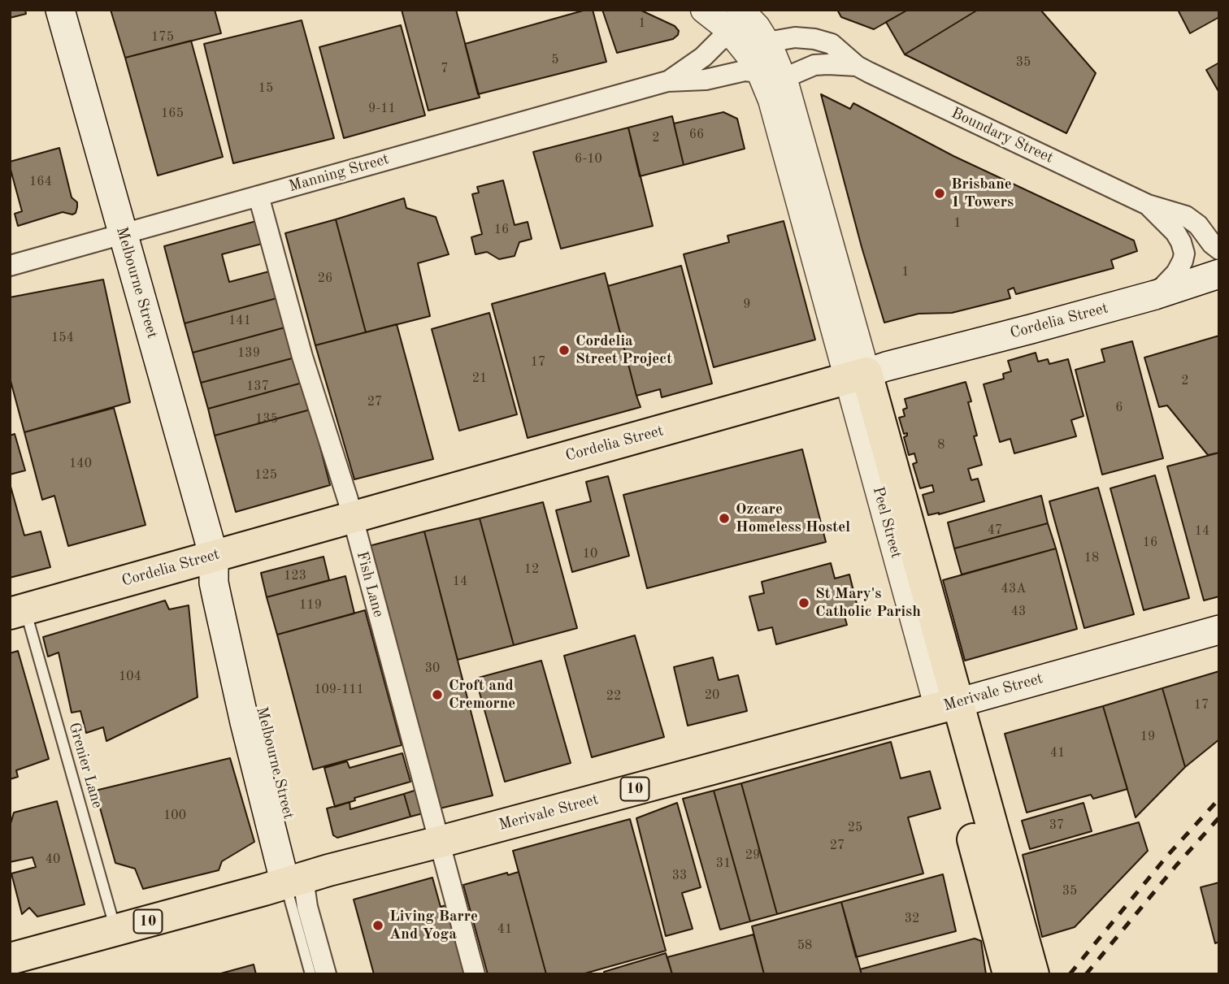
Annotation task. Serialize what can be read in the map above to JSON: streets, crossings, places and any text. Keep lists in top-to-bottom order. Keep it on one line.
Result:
{"streets":{"main road":["Melbourne Street","Cordelia Street","Peel Street","Merivale Street","10"],"street":["Boundary Street","Manning Street","Fish Lane"],"lane":["Grenier Lane"]},"crossings":[["Boundary Street","Manning Street"],["Boundary Street","Cordelia Street"],["Boundary Street","Peel Street"],["Manning Street","Melbourne Street"],["Manning Street","Peel Street"],["Manning Street","Fish Lane"],["Melbourne Street","Cordelia Street"],["Melbourne Street","Merivale Street"],["Cordelia Street","Peel Street"],["Cordelia Street","Fish Lane"],["Cordelia Street","Grenier Lane"],["Peel Street","Merivale Street"],["Fish Lane","Merivale Street"],["Merivale Street","Grenier Lane"]],"places":["Brisbane 1 Towers","Cordelia Street Project","Ozcare Homeless Hostel","St Mary's Catholic Parish","Croft and Cremorne","Living Barre And Yoga"],"house_numbers":["1","175","5","35","7","15","9-11","165","66","2","6-10","164","1","16","1","26","9","141","154","139","17","21","2","137","27","6","135","8","140","125","47","14","16","10","18","12","123","14","43A","119","43","30","104","109-111","20","22","17","19","41","100","37","25","27","29","40","31","33","35","32","41","58"]}
